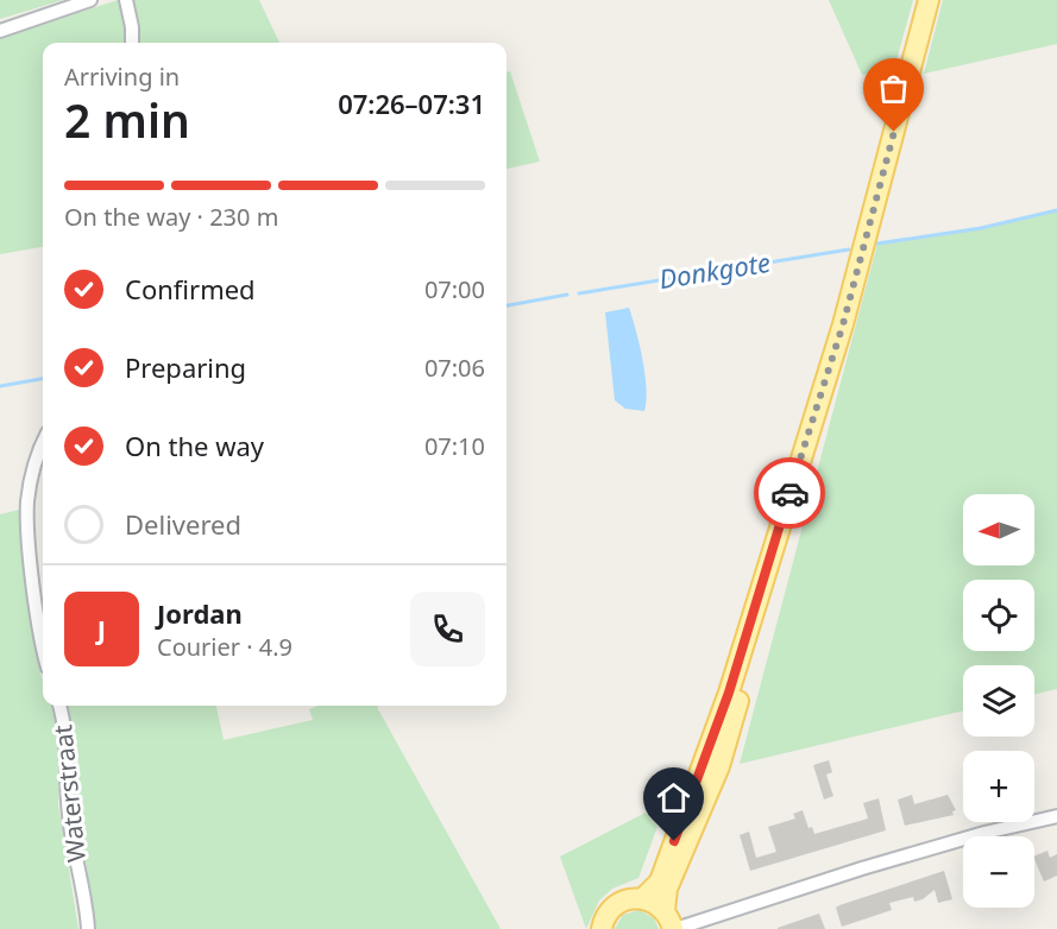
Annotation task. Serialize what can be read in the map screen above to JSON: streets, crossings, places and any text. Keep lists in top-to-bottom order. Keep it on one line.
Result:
{"streets":{"street":["Waterstraat"]},"water":["Donkgote"],"north":"left","page":{"heading":["2 min","Arriving in","07:26–07:31"],"panel":["Jordan","Courier · 4.9"],"bar":"On the way · 230 m","list":[["Confirmed","07:00"],["Preparing","07:06"],["On the way","07:10"],"Delivered"],"map_buttons":["+","−"],"round":"J"}}
